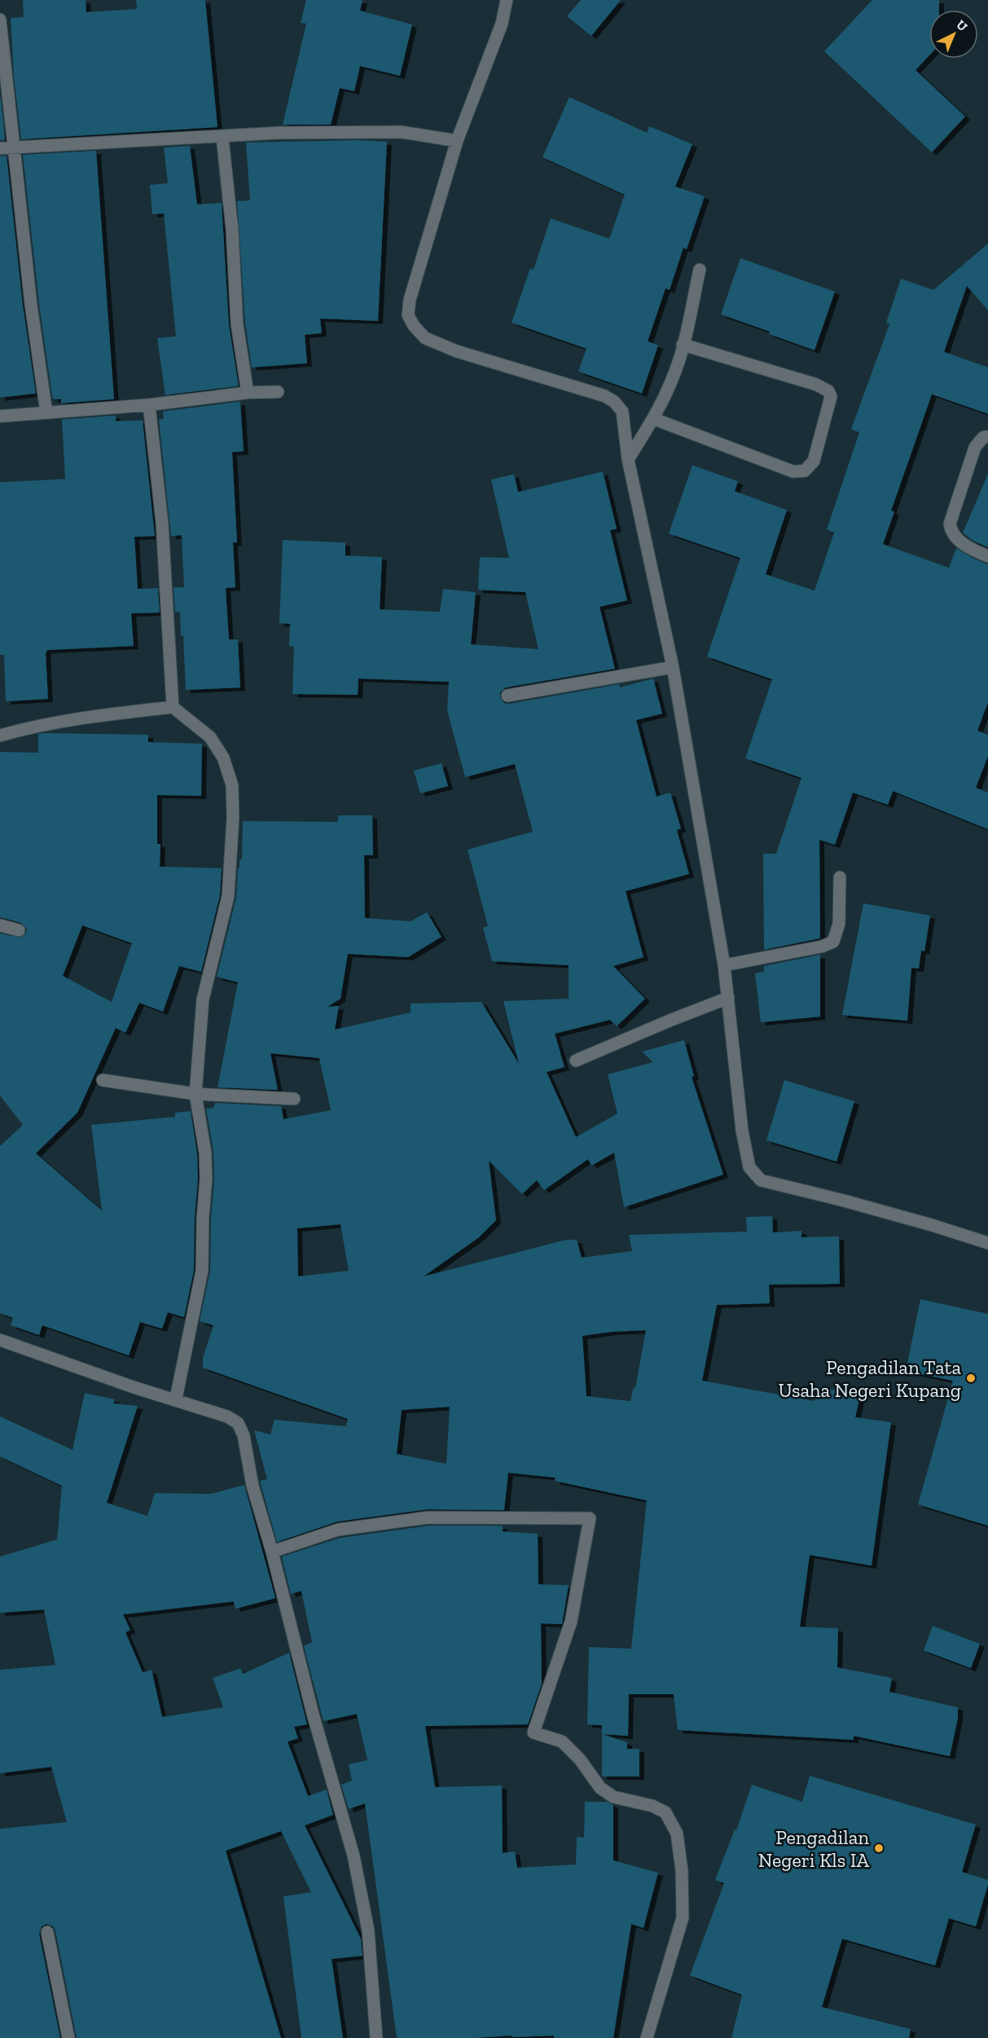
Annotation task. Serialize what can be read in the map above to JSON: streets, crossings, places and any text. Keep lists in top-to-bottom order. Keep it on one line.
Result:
{"places":["Pengadilan Tata Usaha Negeri Kupang","Pengadilan Negeri Kls IA"],"north":"top right"}
